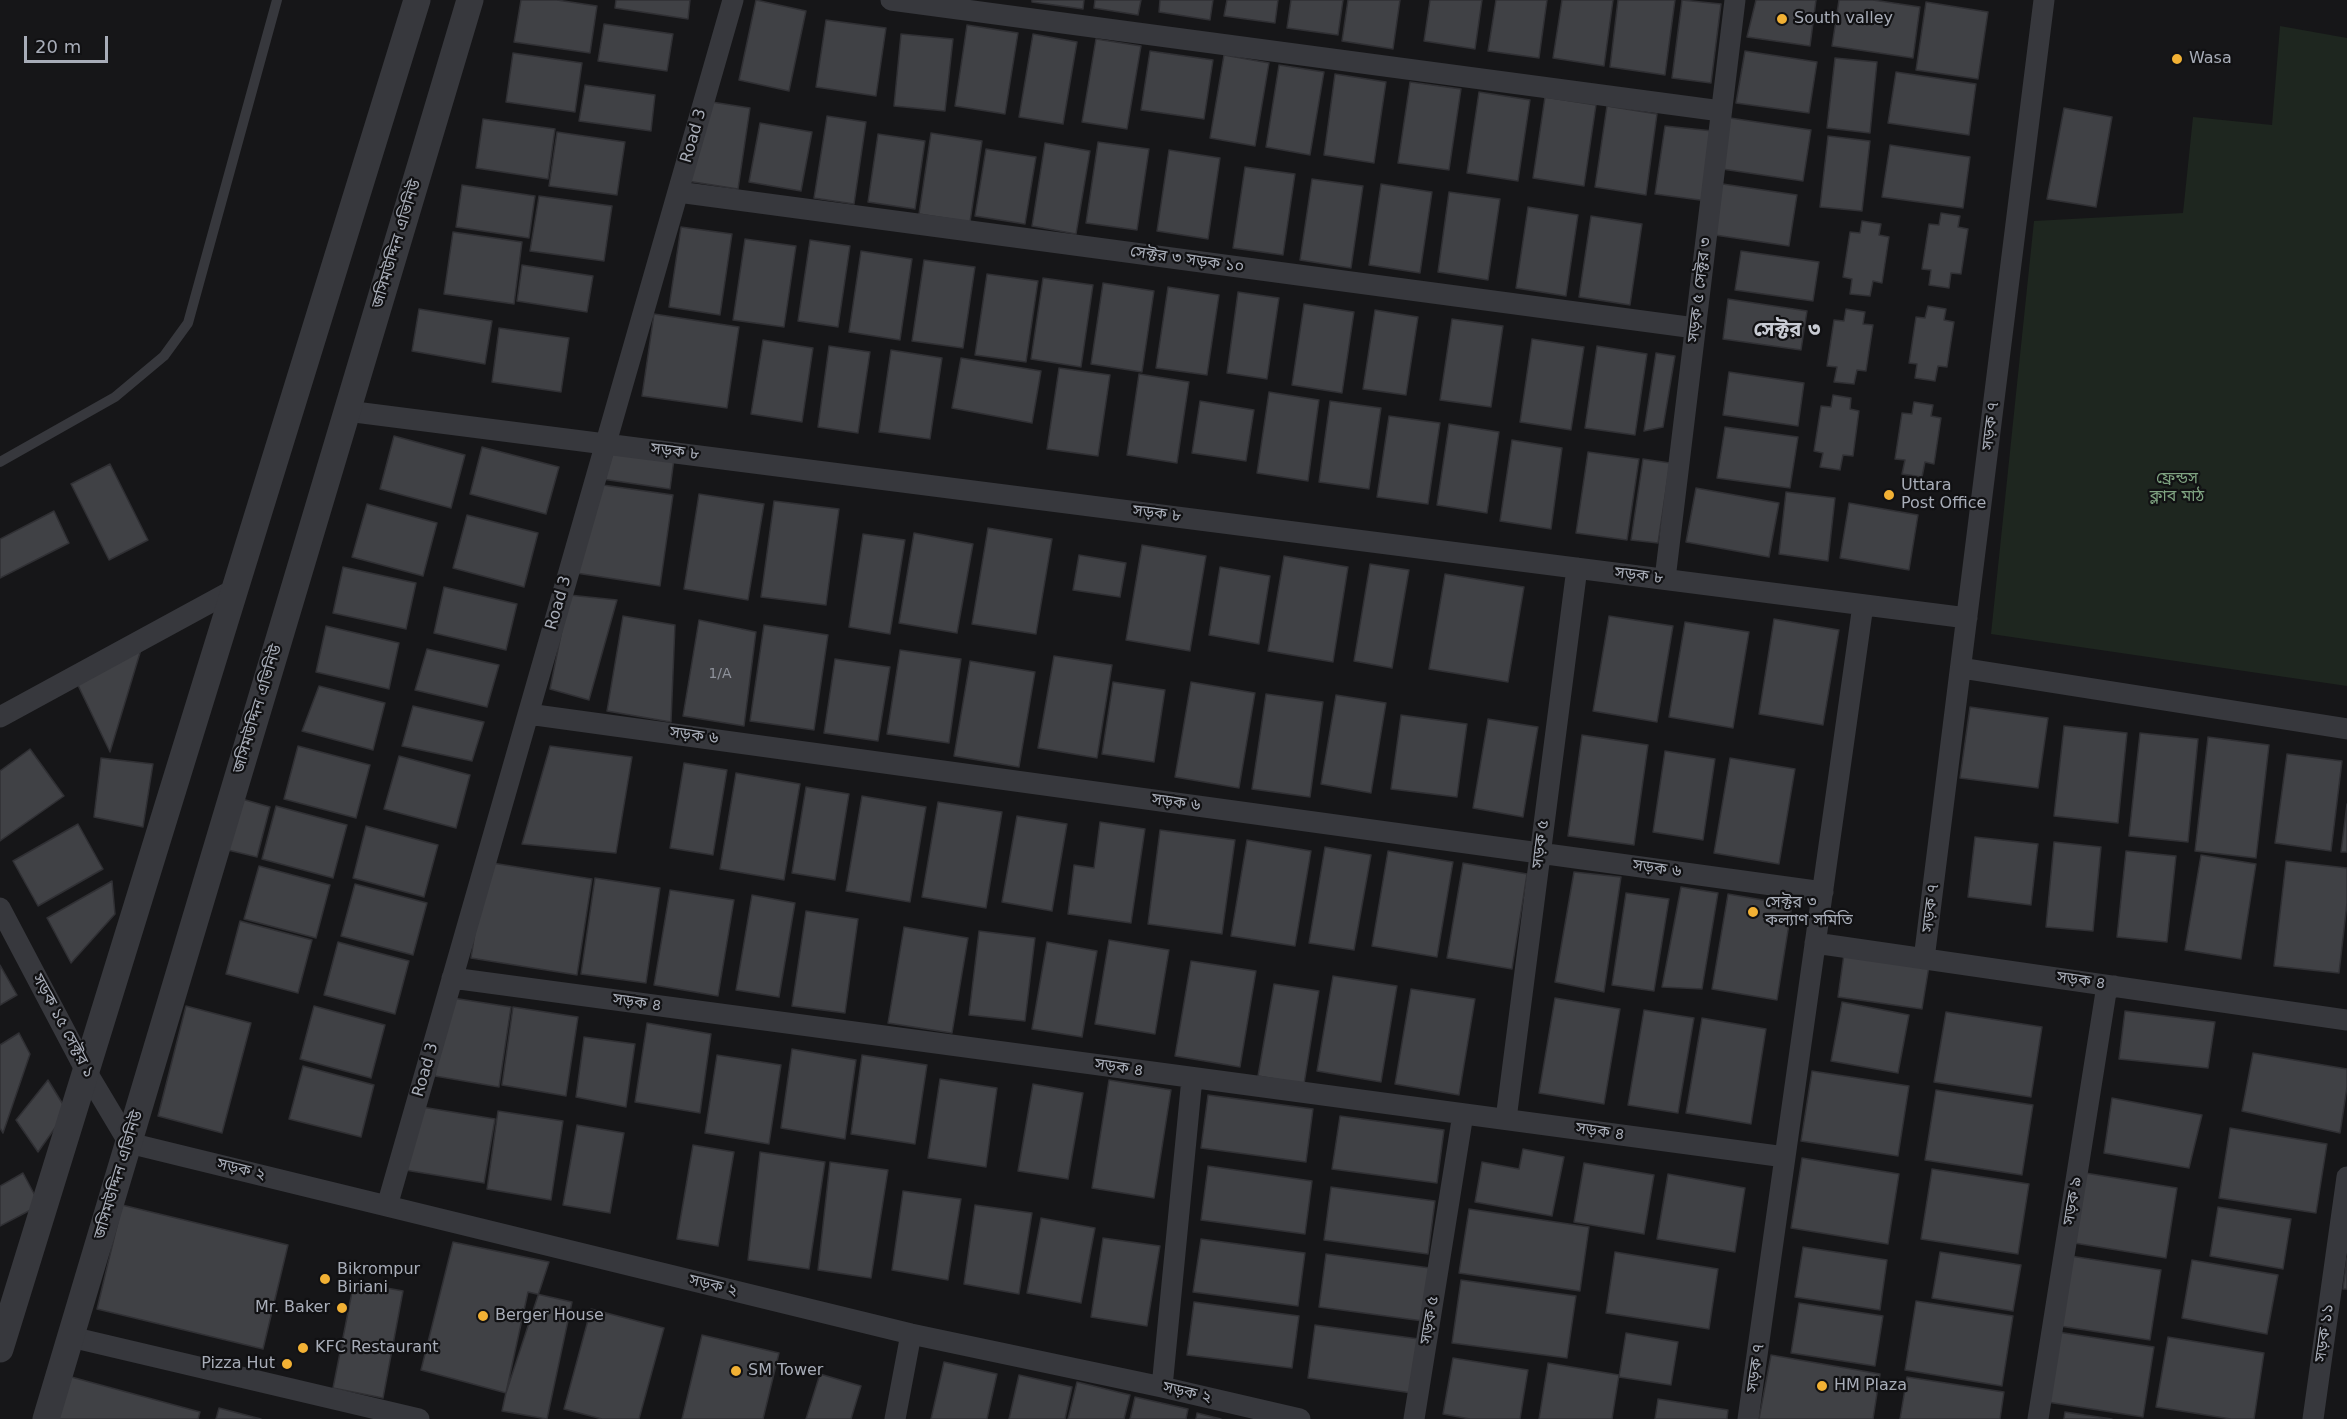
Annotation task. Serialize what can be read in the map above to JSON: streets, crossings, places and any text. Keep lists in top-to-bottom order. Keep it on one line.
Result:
{"streets":{"street":["Road 3","জসিমউদ্দিন এভিনিউ","সেক্টর ৩ সড়ক ১০","সড়ক ৫ সেক্টর ৩","সড়ক ৭","সড়ক ৮","সড়ক ৬","সড়ক ৫","সড়ক ৪","সড়ক ১৫ সেক্টর ১","সড়ক ২","সড়ক ৯","সড়ক ১১"]},"crossings":[["Road 3","সেক্টর ৩ সড়ক ১০"],["Road 3","সড়ক ৮"],["Road 3","সড়ক ৬"],["Road 3","সড়ক ৪"],["Road 3","সড়ক ২"],["জসিমউদ্দিন এভিনিউ","সড়ক ৮"],["জসিমউদ্দিন এভিনিউ","সড়ক ১৫ সেক্টর ১"],["জসিমউদ্দিন এভিনিউ","সড়ক ২"],["সেক্টর ৩ সড়ক ১০","সড়ক ৫ সেক্টর ৩"],["সড়ক ৫ সেক্টর ৩","সড়ক ৮"],["সড়ক ৭","সড়ক ৮"],["সড়ক ৭","সড়ক ৬"],["সড়ক ৭","সড়ক ৪"],["সড়ক ৮","সড়ক ৫"],["সড়ক ৬","সড়ক ৫"],["সড়ক ৫","সড়ক ৪"],["সড়ক ৪","সড়ক ৯"],["সড়ক ১৫ সেক্টর ১","সড়ক ২"]],"districts":["সেক্টর ৩"],"parks":["ফ্রেন্ডস ক্লাব মাঠ"],"places":["South valley","Wasa","Uttara Post Office","সেক্টর ৩ কল্যাণ সমিতি","Bikrompur Biriani","Mr. Baker","Berger House","KFC Restaurant","Pizza Hut","SM Tower","HM Plaza"],"house_numbers":["1/A"],"scale_bar":"20 m"}
